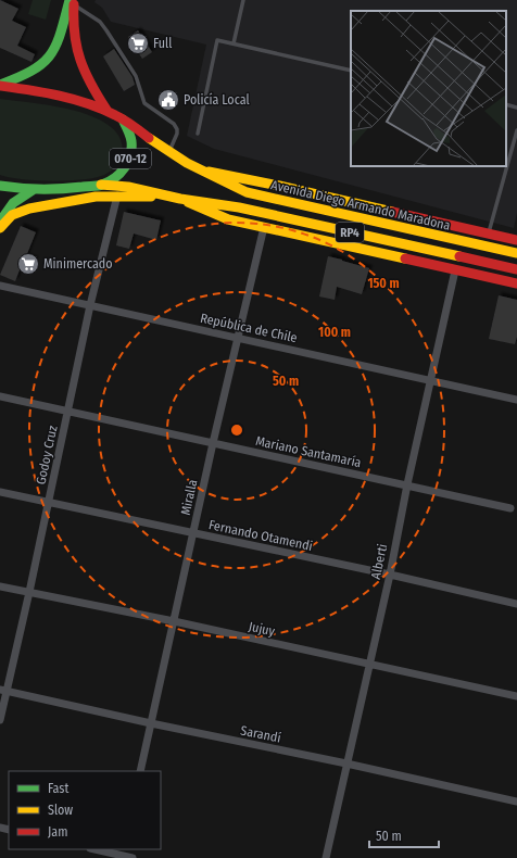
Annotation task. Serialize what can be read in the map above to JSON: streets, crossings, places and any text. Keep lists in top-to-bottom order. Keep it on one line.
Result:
{"streets":{"main road":["070-12","Avenida Diego Armando Maradona","RP4"],"street":["República de Chile","Mariano Santamaría","Godoy Cruz","Miralla","Fernando Otamendi","Alberti","Jujuy","Sarandí"]},"crossings":[["070-12","Avenida Diego Armando Maradona"],["070-12","RP4"],["Avenida Diego Armando Maradona","RP4"],["República de Chile","Godoy Cruz"],["República de Chile","Miralla"],["República de Chile","Alberti"],["Mariano Santamaría","Godoy Cruz"],["Mariano Santamaría","Miralla"],["Mariano Santamaría","Alberti"],["Godoy Cruz","Fernando Otamendi"],["Godoy Cruz","Jujuy"],["Godoy Cruz","Sarandí"],["Miralla","Fernando Otamendi"],["Miralla","Jujuy"],["Miralla","Sarandí"],["Fernando Otamendi","Alberti"],["Alberti","Jujuy"],["Alberti","Sarandí"]],"places":{"supermarket":["Full","Minimercado"],"public building":["Policía Local"]},"legend":["Fast","Slow","Jam"],"scale_bar":"50 m","rings":["150 m","100 m","50 m"]}
